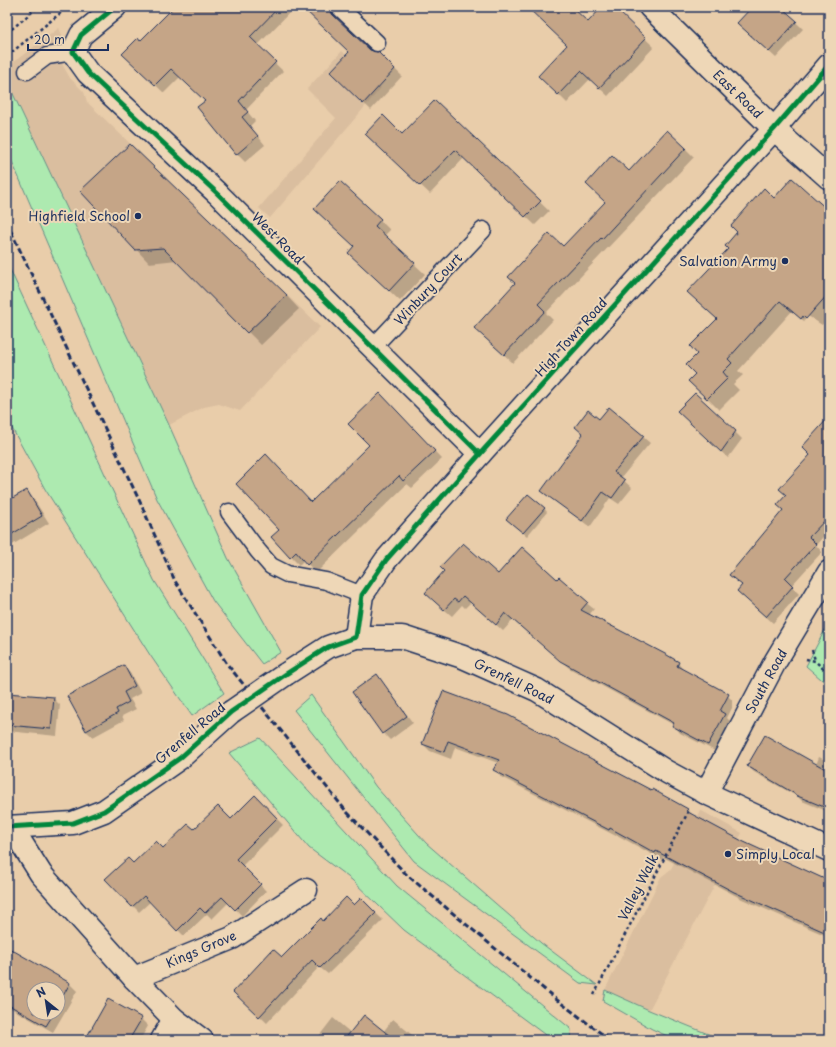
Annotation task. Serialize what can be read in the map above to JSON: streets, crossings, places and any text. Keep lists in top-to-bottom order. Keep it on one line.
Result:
{"streets":{"street":["East Road","West Road","High Town Road","Grenfell Road","South Road","Kings Grove"],"lane":["Winbury Court"],"path":["Valley Walk"]},"crossings":[["East Road","High Town Road"],["West Road","Winbury Court"],["West Road","High Town Road"],["High Town Road","Grenfell Road"],["Grenfell Road","South Road"],["Grenfell Road","Valley Walk"],["South Road","Valley Walk"]],"places":["Highfield School","Salvation Army","Simply Local"],"scale_bar":"20 m","north":"top left"}
